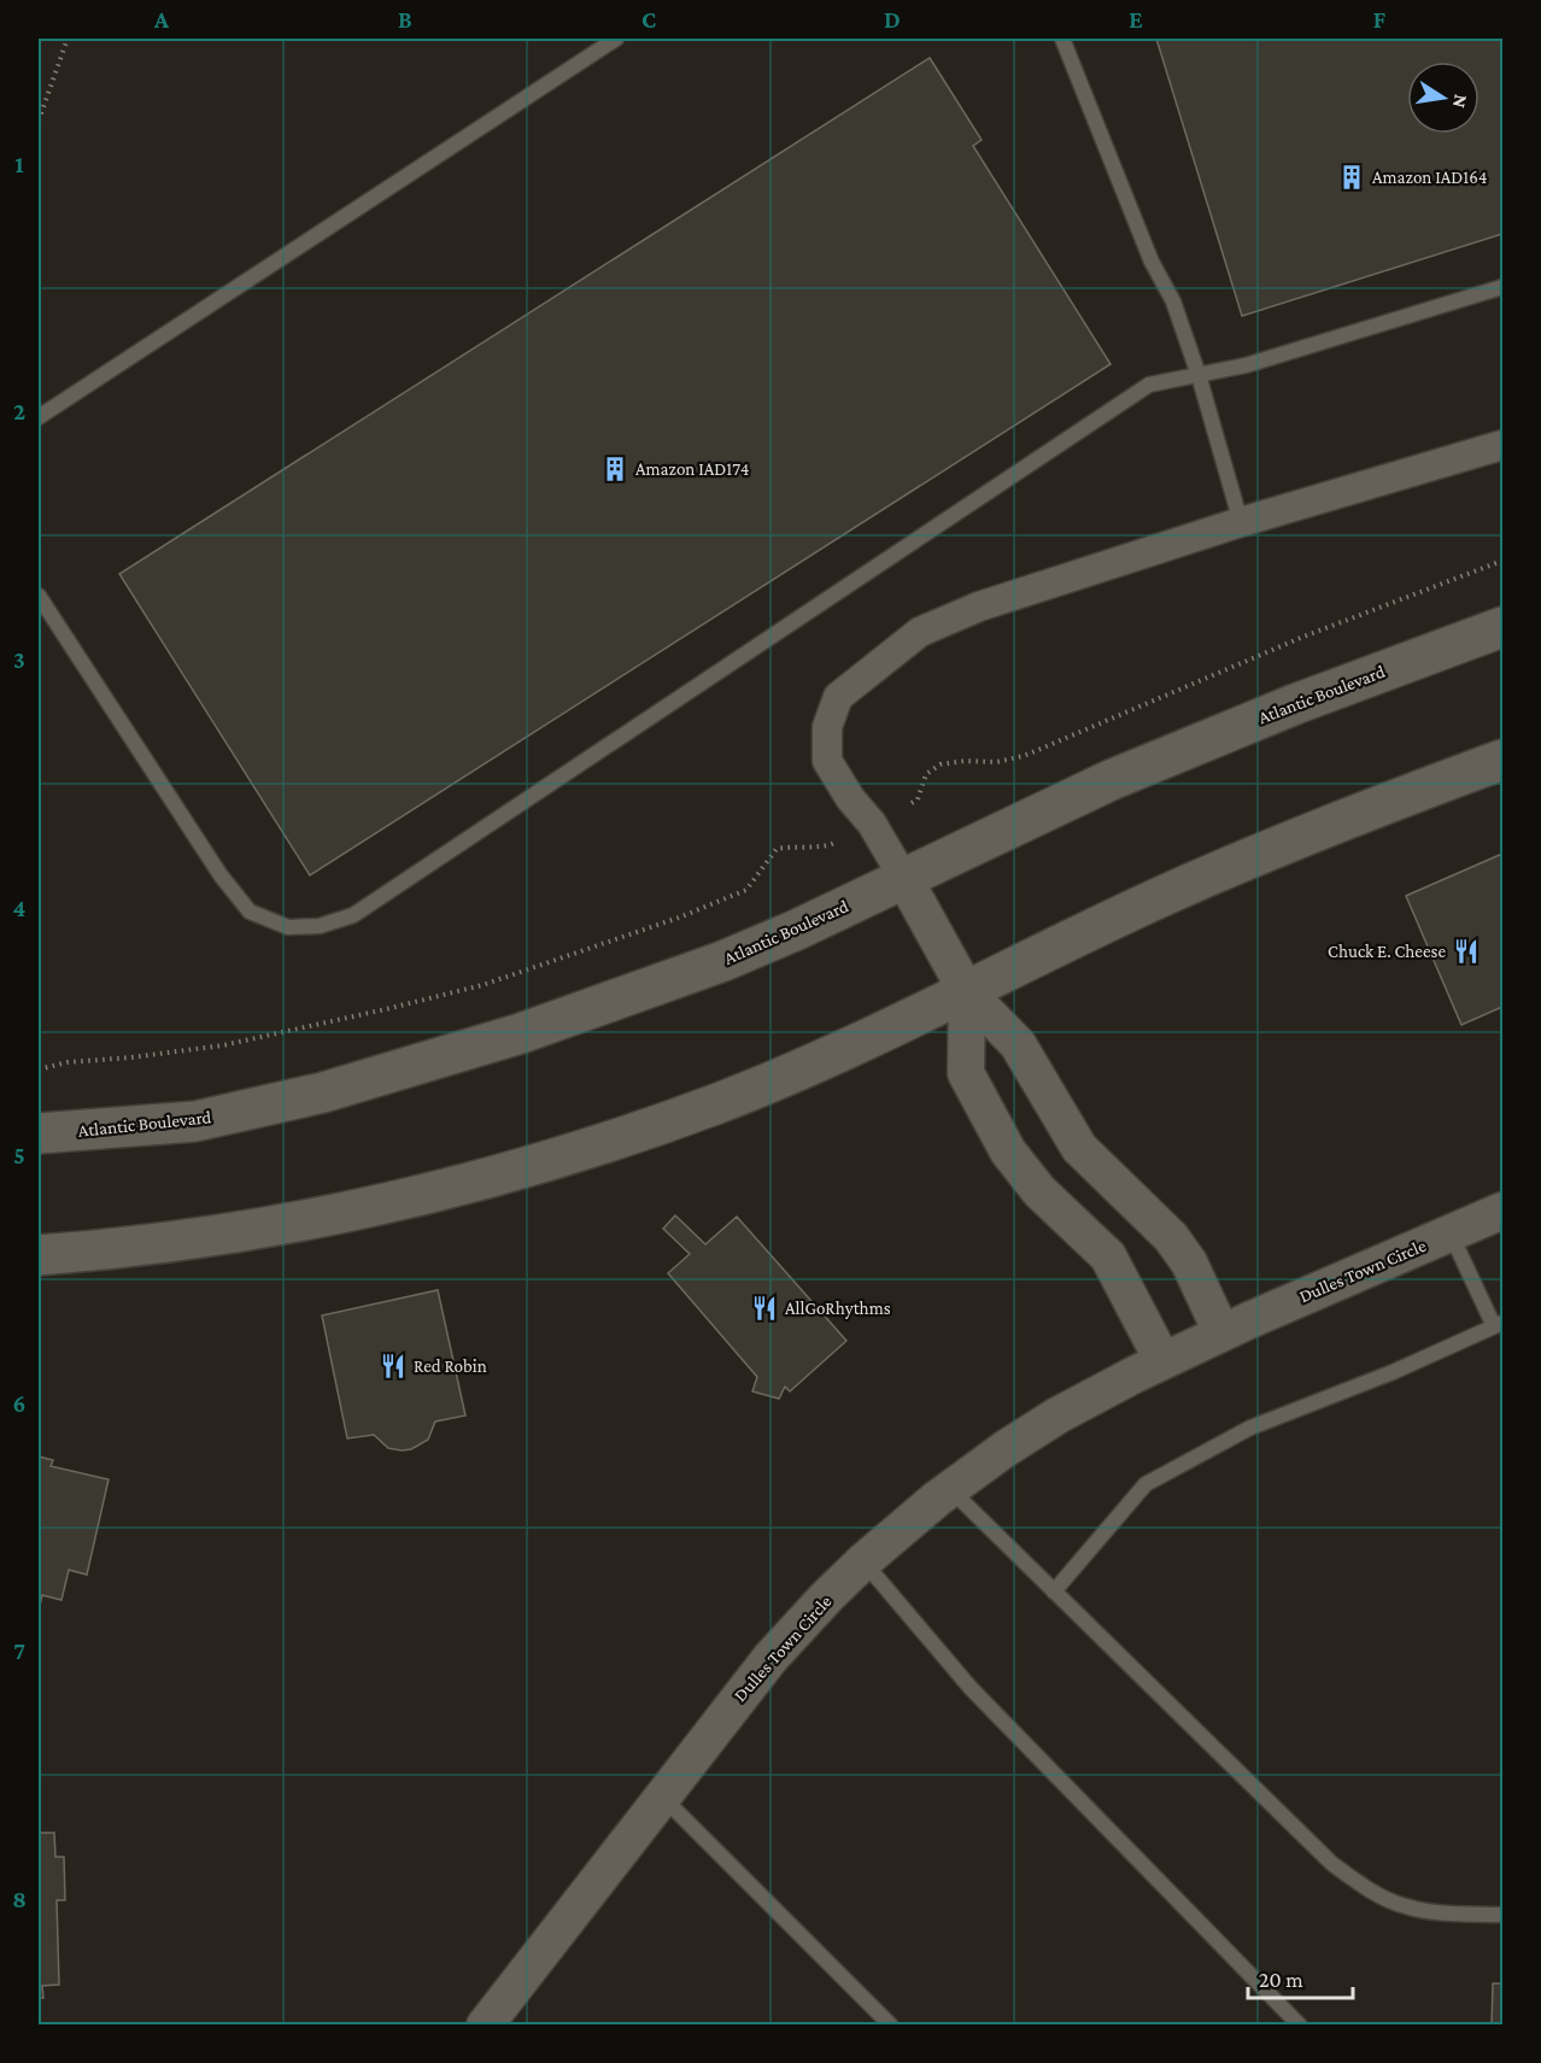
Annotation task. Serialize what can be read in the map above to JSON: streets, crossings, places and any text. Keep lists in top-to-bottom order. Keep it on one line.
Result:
{"streets":{"main road":["Atlantic Boulevard"],"street":["Dulles Town Circle"]},"places":{"building":["Amazon IAD164","Amazon IAD174"],"restaurant":["Chuck E. Cheese","AllGoRhythms","Red Robin"]},"scale_bar":"20 m","north":"right","grid":{"columns":["A","B","C","D","E","F"],"rows":["1","2","3","4","5","6","7","8"]}}
